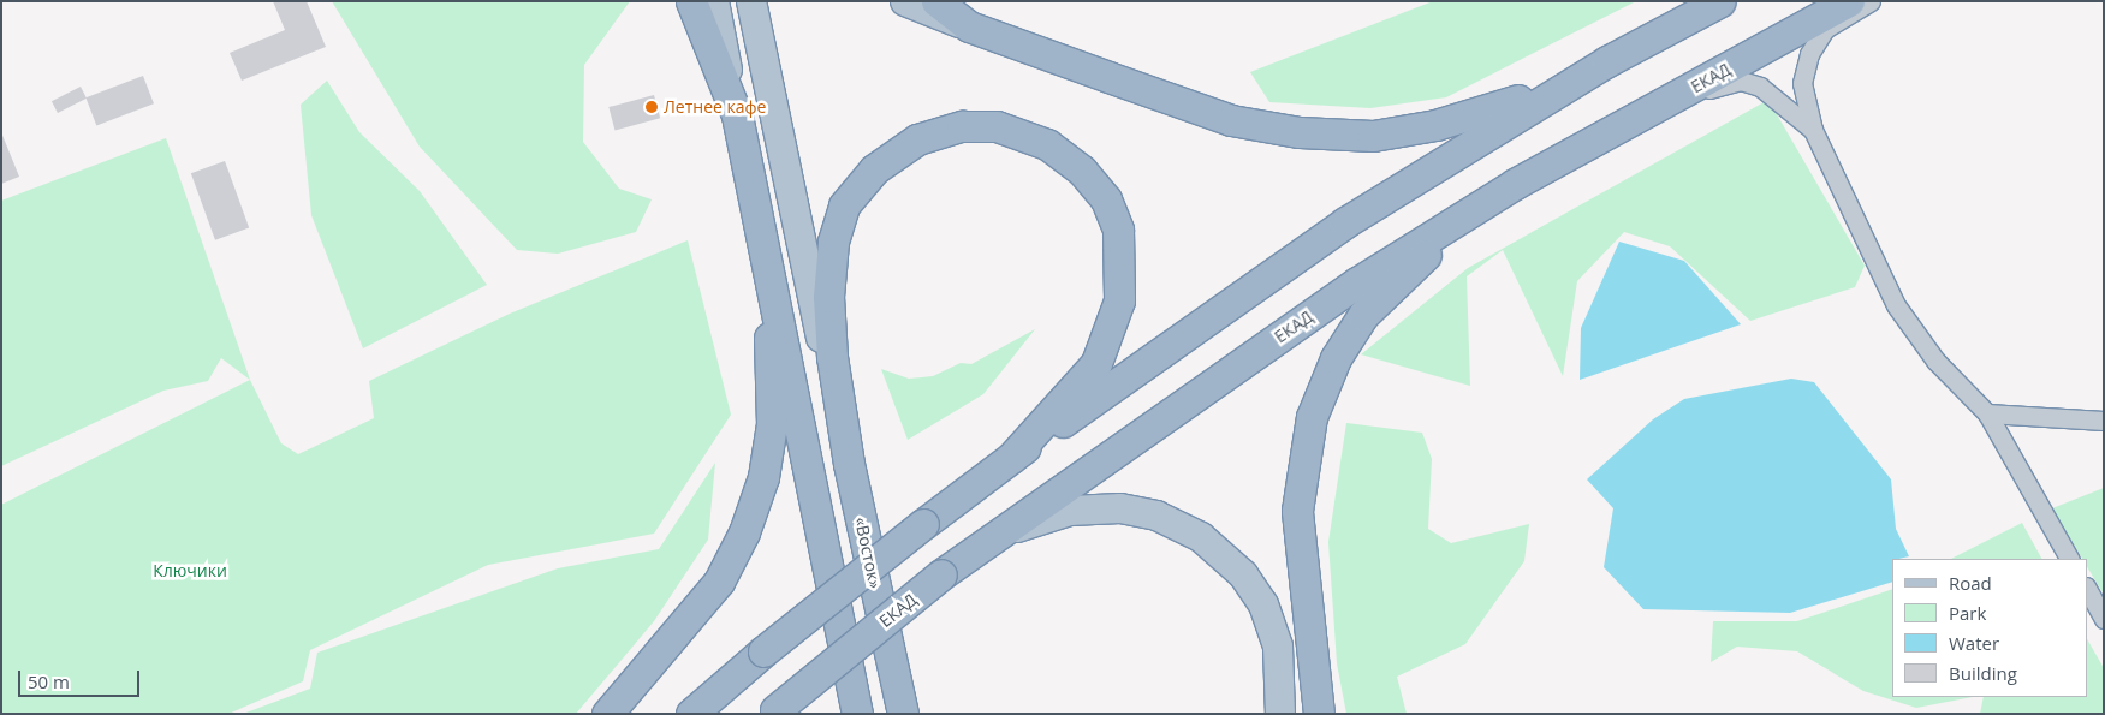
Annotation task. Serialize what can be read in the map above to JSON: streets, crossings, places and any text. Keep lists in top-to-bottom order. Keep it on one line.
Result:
{"streets":{"highway":["ЕКАД","«Восток»"]},"parks":["Ключики"],"places":["Летнее кафе"],"legend":["Road","Park","Water","Building"],"scale_bar":"50 m"}
